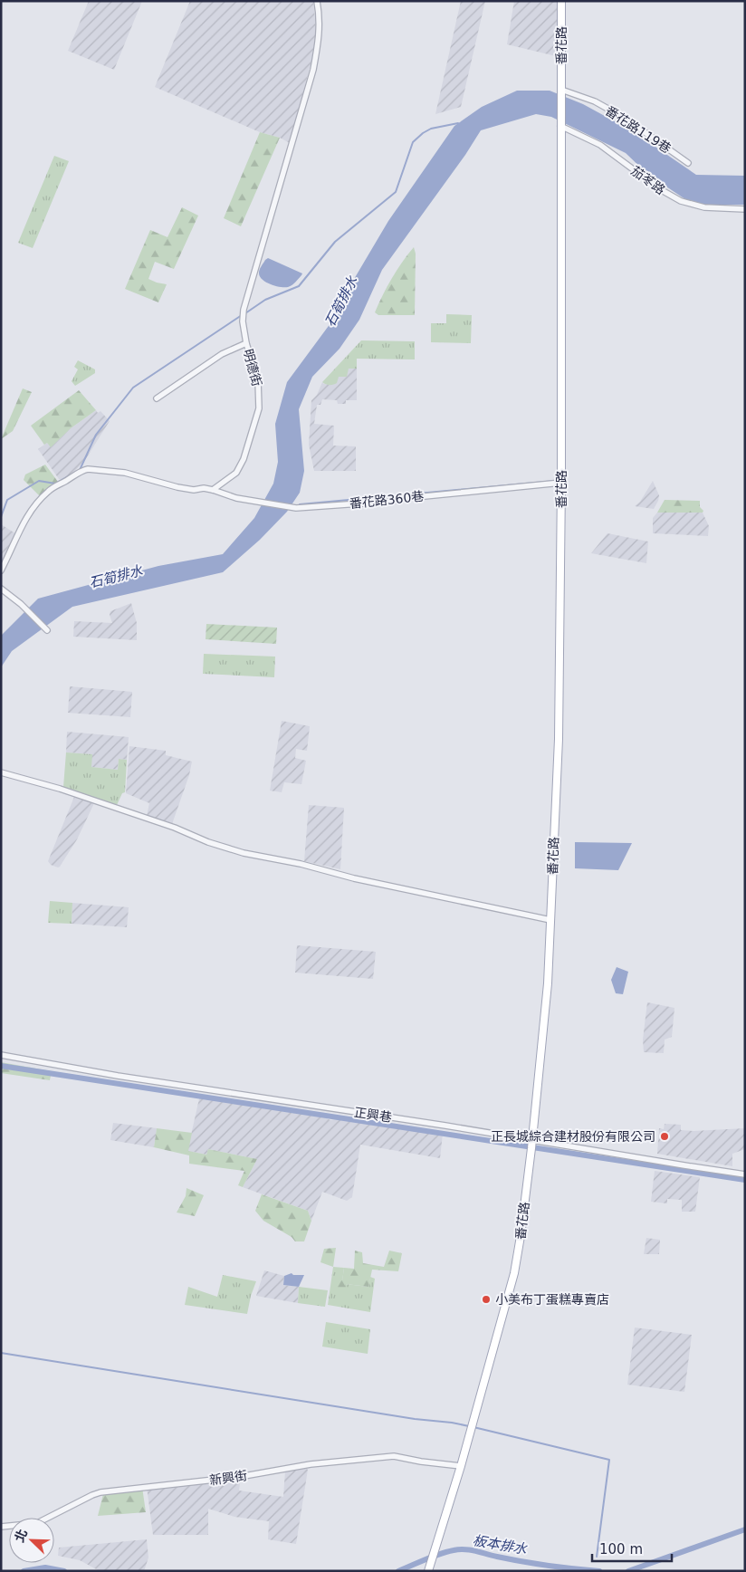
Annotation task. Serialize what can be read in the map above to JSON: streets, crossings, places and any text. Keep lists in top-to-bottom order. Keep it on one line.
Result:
{"streets":{"main road":["番花路"],"street":["番花路119巷","茄苳路","明德街","番花路360巷","正興巷","新興街"]},"crossings":[["番花路","番花路119巷"],["番花路","茄苳路"],["番花路","番花路360巷"],["番花路","正興巷"],["番花路","新興街"],["明德街","番花路360巷"]],"water":["石筍排水","板本排水"],"places":["正長城綜合建材股份有限公司","小美布丁蛋糕專賣店"],"scale_bar":"100 m","north":"top left"}
